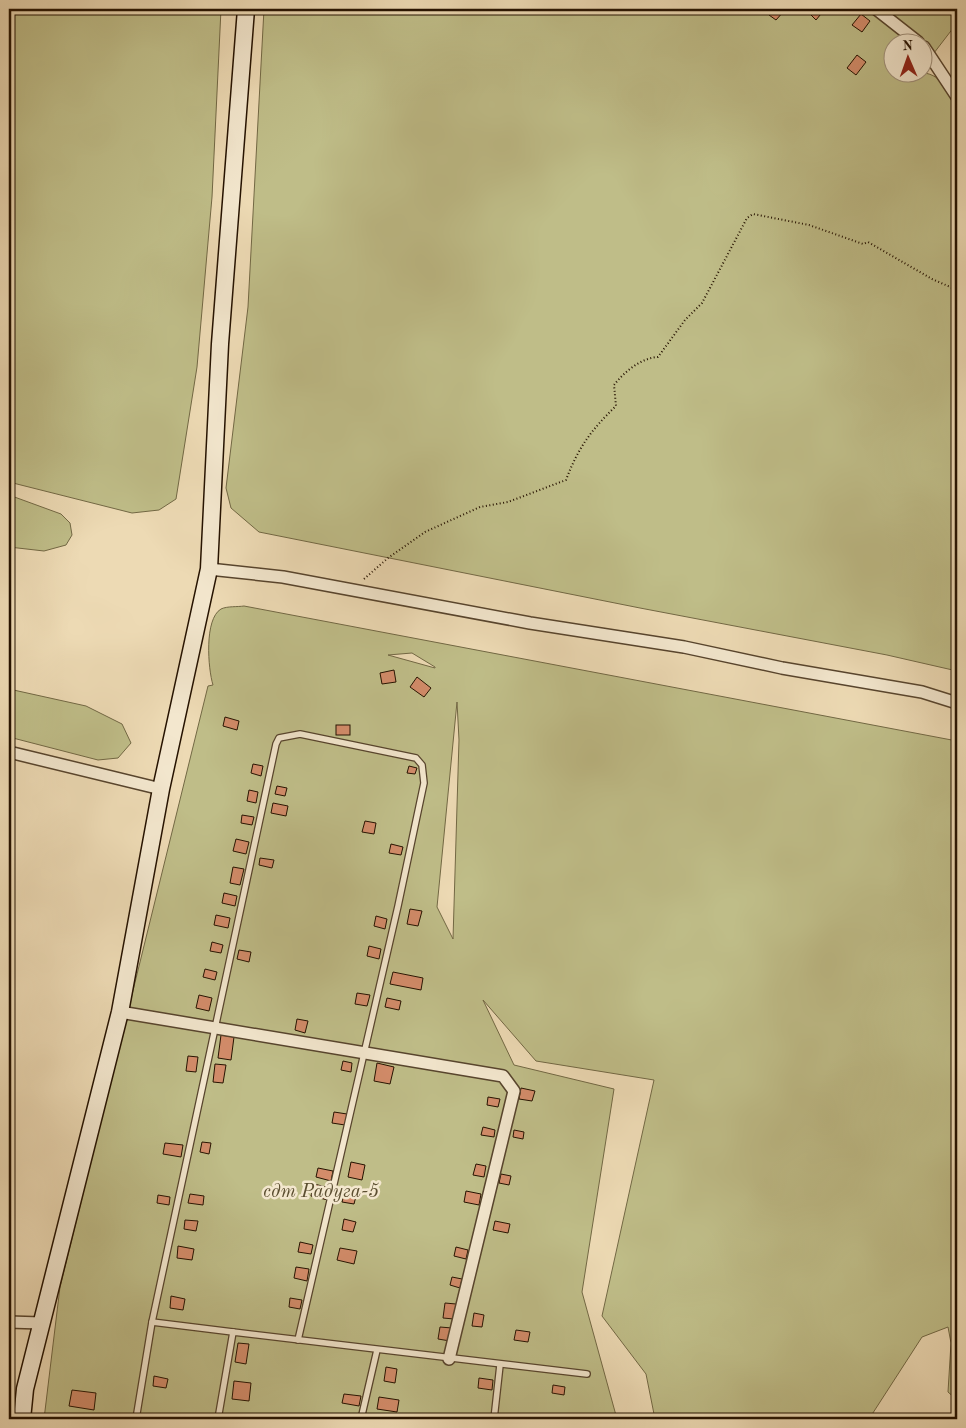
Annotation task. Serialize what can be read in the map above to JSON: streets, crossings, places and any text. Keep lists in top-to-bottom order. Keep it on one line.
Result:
{"parks":["сдт Радуга-5"],"north":"top"}
